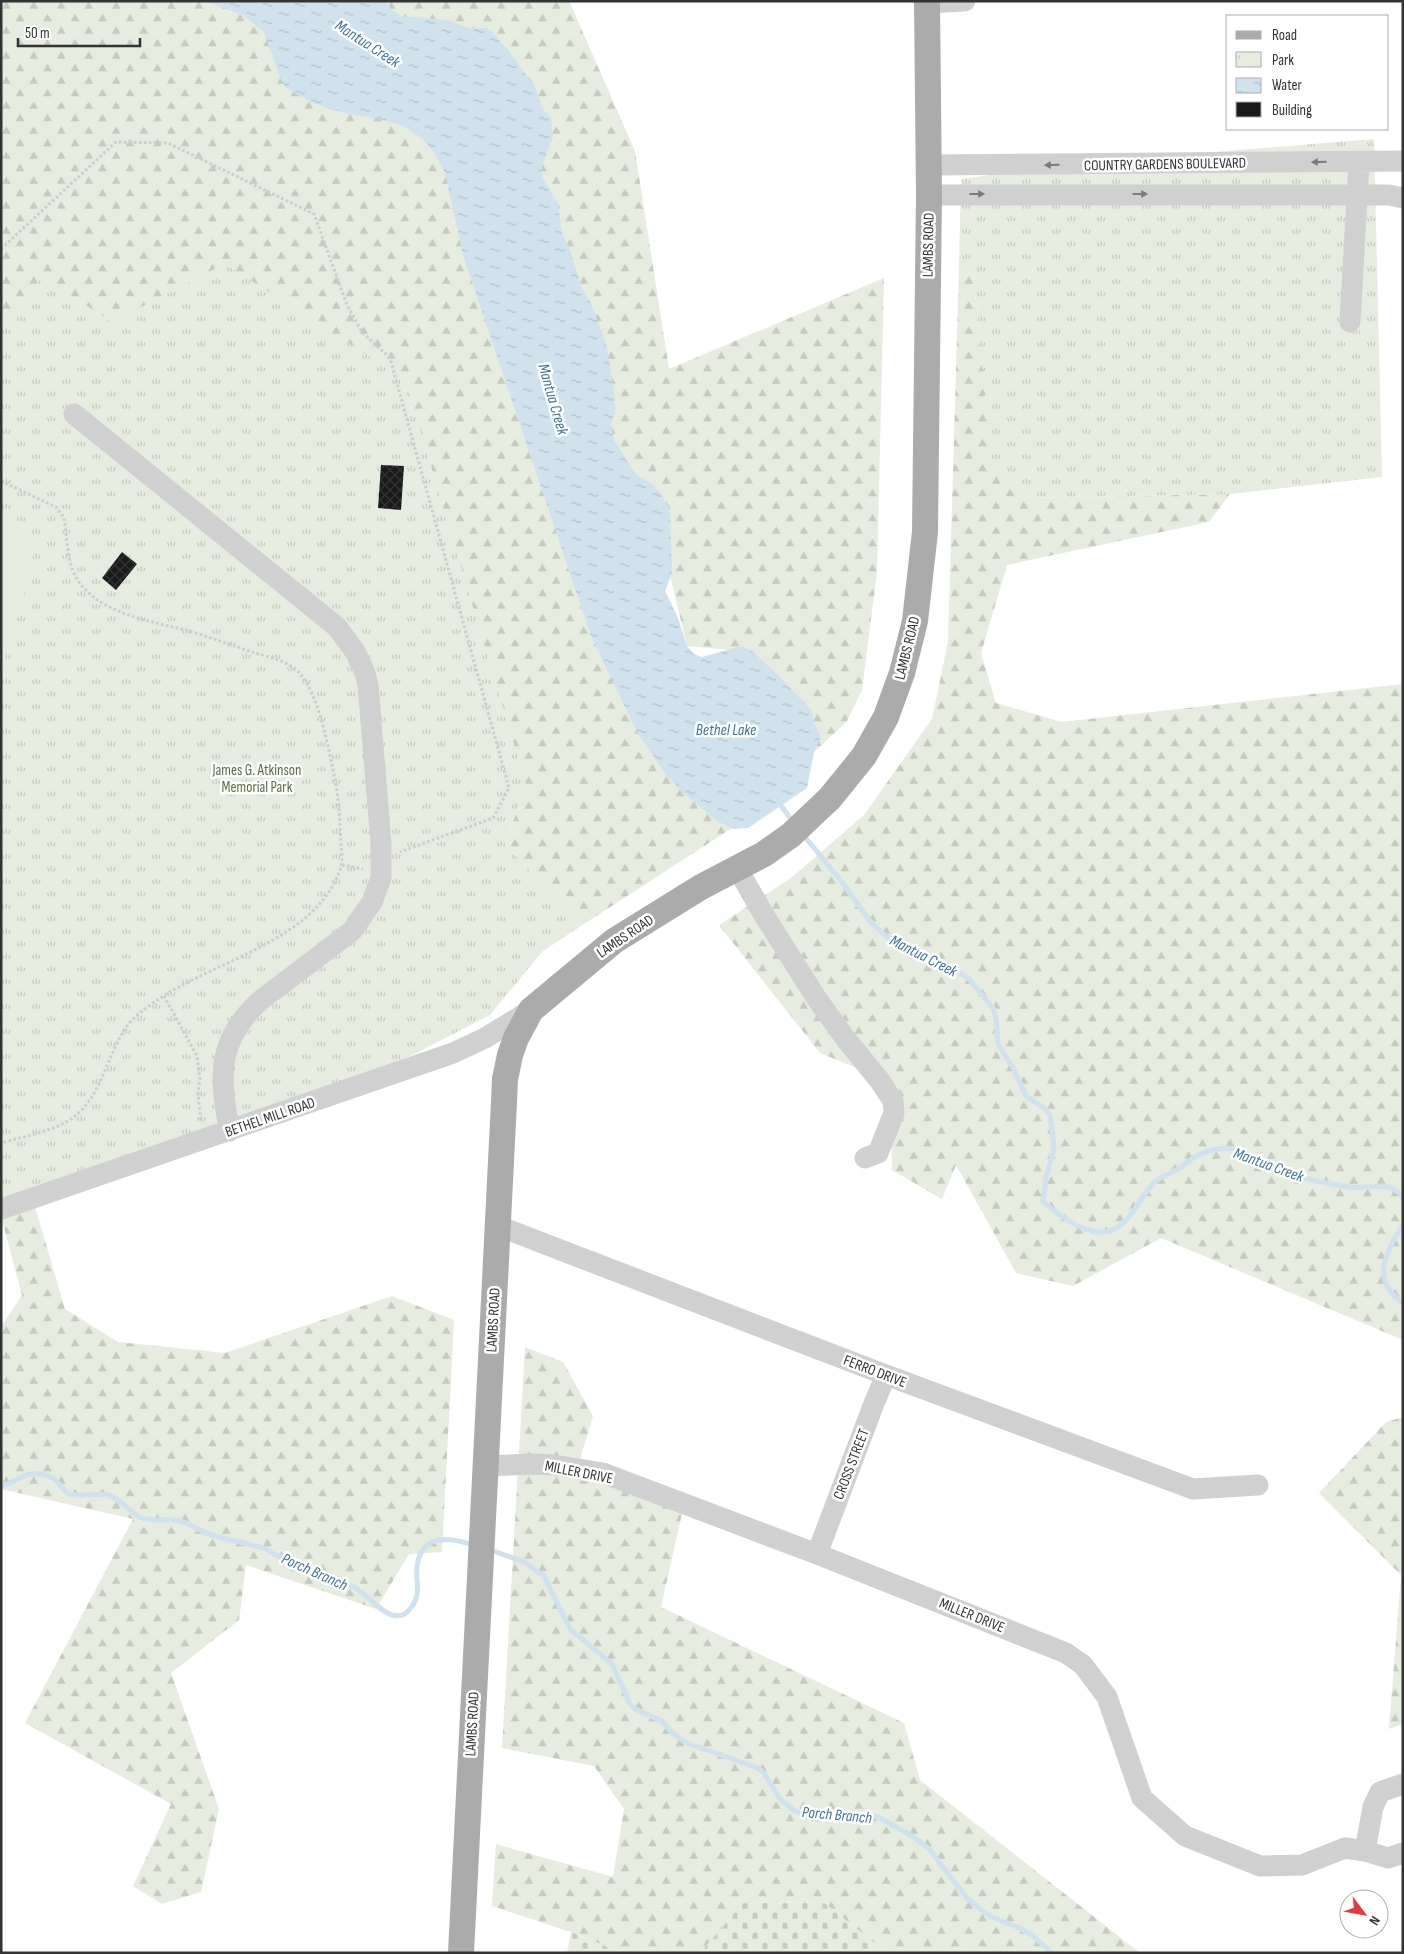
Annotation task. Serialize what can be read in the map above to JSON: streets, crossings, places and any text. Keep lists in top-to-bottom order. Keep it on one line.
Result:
{"streets":{"main road":["LAMBS ROAD"],"street":["COUNTRY GARDENS BOULEVARD","BETHEL MILL ROAD","FERRO DRIVE","CROSS STREET","MILLER DRIVE"]},"crossings":[["COUNTRY GARDENS BOULEVARD","LAMBS ROAD"],["LAMBS ROAD","BETHEL MILL ROAD"],["LAMBS ROAD","FERRO DRIVE"],["LAMBS ROAD","MILLER DRIVE"],["FERRO DRIVE","CROSS STREET"],["CROSS STREET","MILLER DRIVE"]],"water":["Mantua Creek","Bethel Lake","Porch Branch"],"parks":["James G. Atkinson Memorial Park"],"legend":["Road","Park","Water","Building"],"scale_bar":"50 m","north":"bottom right"}
